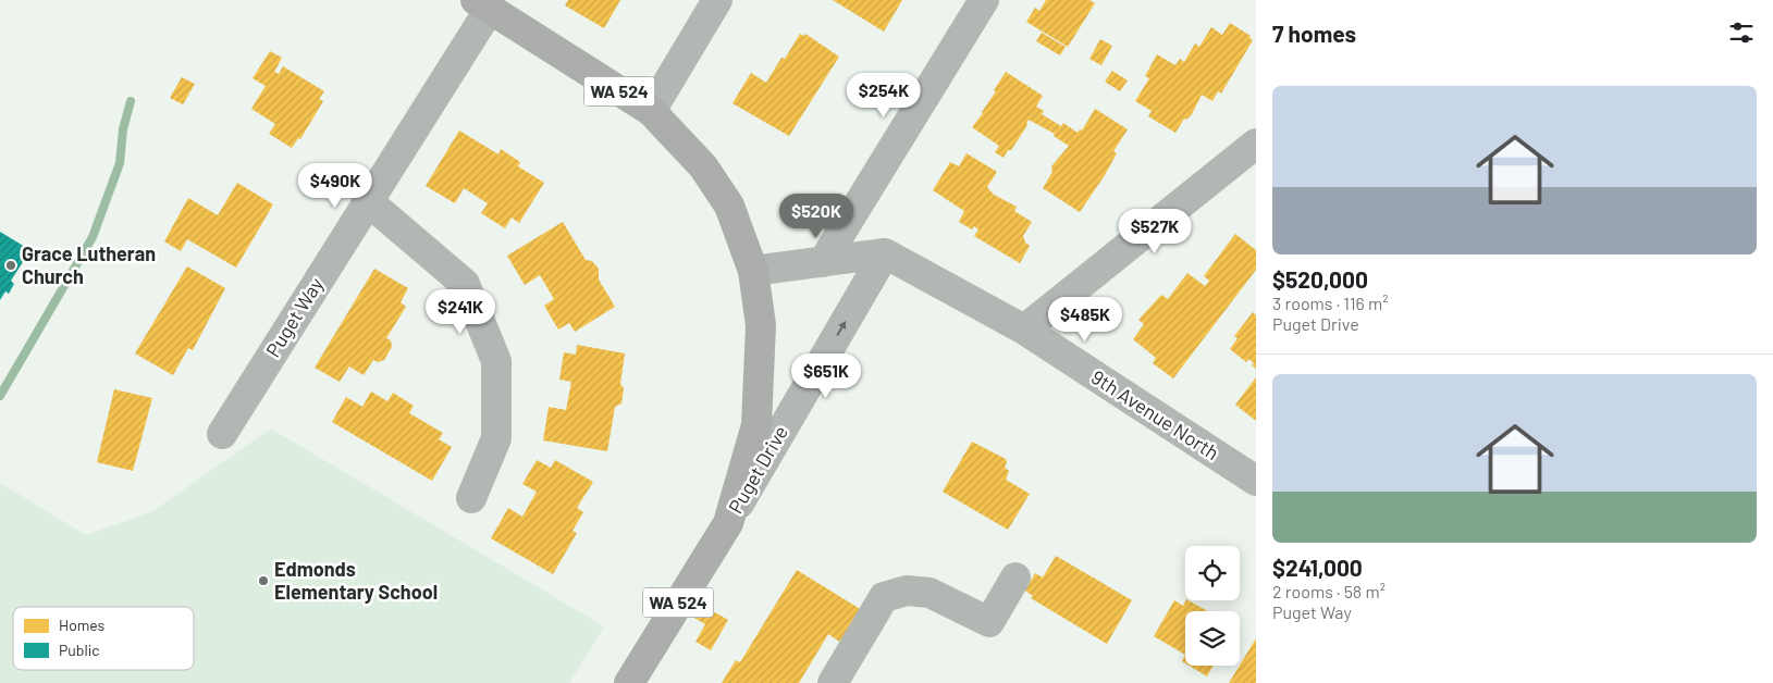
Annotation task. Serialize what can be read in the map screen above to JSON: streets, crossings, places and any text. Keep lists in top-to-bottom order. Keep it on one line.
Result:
{"streets":{"main road":["WA 524","Puget Drive"],"street":["Puget Way","9th Avenue North"]},"crossings":[["WA 524","Puget Way"],["WA 524","Puget Drive"],["9th Avenue North","Puget Drive"]],"one_way":["Puget Drive"],"places":["Grace Lutheran Church","Edmonds Elementary School"],"legend":["Homes","Public"],"page":{"heading":"7 homes","list":[{"name":"$520,000","note":"3 rooms · 116 m² · Puget Drive"},{"name":"$241,000","note":"2 rooms · 58 m² · Puget Way"}],"price":["$254K","$490K","$520K","$527K","$241K","$485K","$651K"]}}
